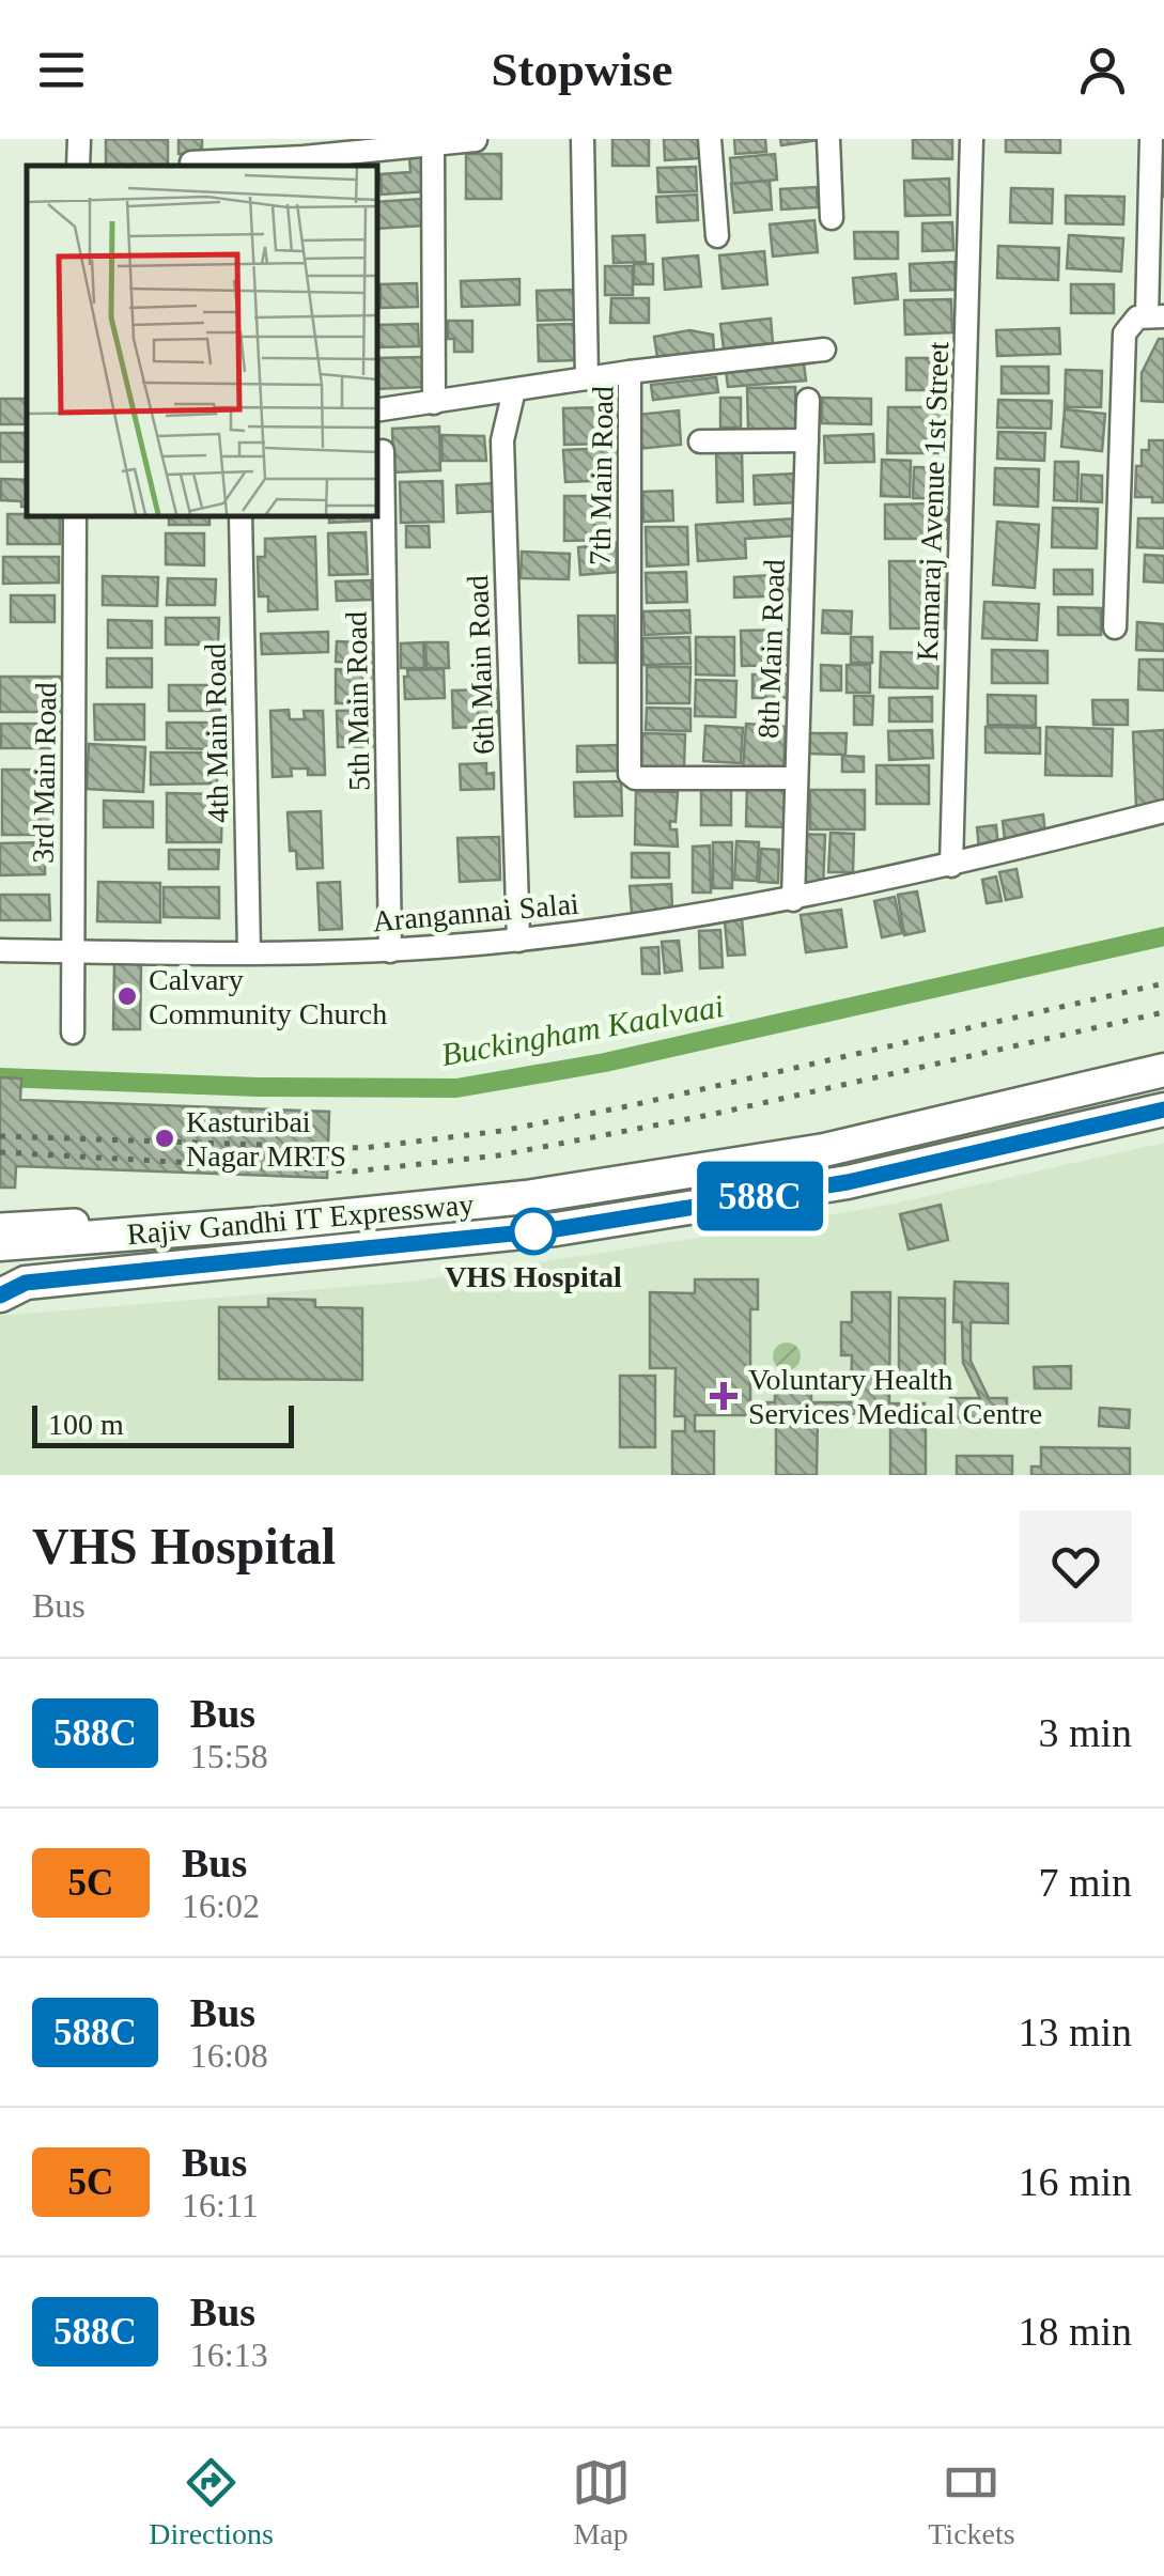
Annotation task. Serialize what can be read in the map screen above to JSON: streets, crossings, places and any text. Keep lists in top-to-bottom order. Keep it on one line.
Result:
{"streets":{"main road":["Rajiv Gandhi IT Expressway"],"street":["7th Main Road","Kamaraj Avenue 1st Street","8th Main Road","6th Main Road","5th Main Road","4th Main Road","3rd Main Road","Arangannai Salai"]},"crossings":[["7th Main Road","8th Main Road"],["Kamaraj Avenue 1st Street","Arangannai Salai"],["8th Main Road","Arangannai Salai"],["6th Main Road","Arangannai Salai"],["5th Main Road","Arangannai Salai"],["4th Main Road","Arangannai Salai"],["3rd Main Road","Arangannai Salai"]],"water":["Buckingham Kaalvaai"],"places":{"other":["Calvary Community Church","Kasturibai Nagar MRTS","VHS Hospital"],"health":["Voluntary Health Services Medical Centre"]},"lines":["bus line 588C"],"scale_bar":"100 m","page":{"header":"Stopwise","on_map":"588C","scale":"100 m","heading":["VHS Hospital","Bus"],"list":[{"mark":"588C","name":"Bus","note":"15:58","value":"3 min"},{"mark":"5C","name":"Bus","note":"16:02","value":"7 min"},{"mark":"588C","name":"Bus","note":"16:08","value":"13 min"},{"mark":"5C","name":"Bus","note":"16:11","value":"16 min"},{"mark":"588C","name":"Bus","note":"16:13","value":"18 min"}],"tabs":["Directions","Map","Tickets"]}}
